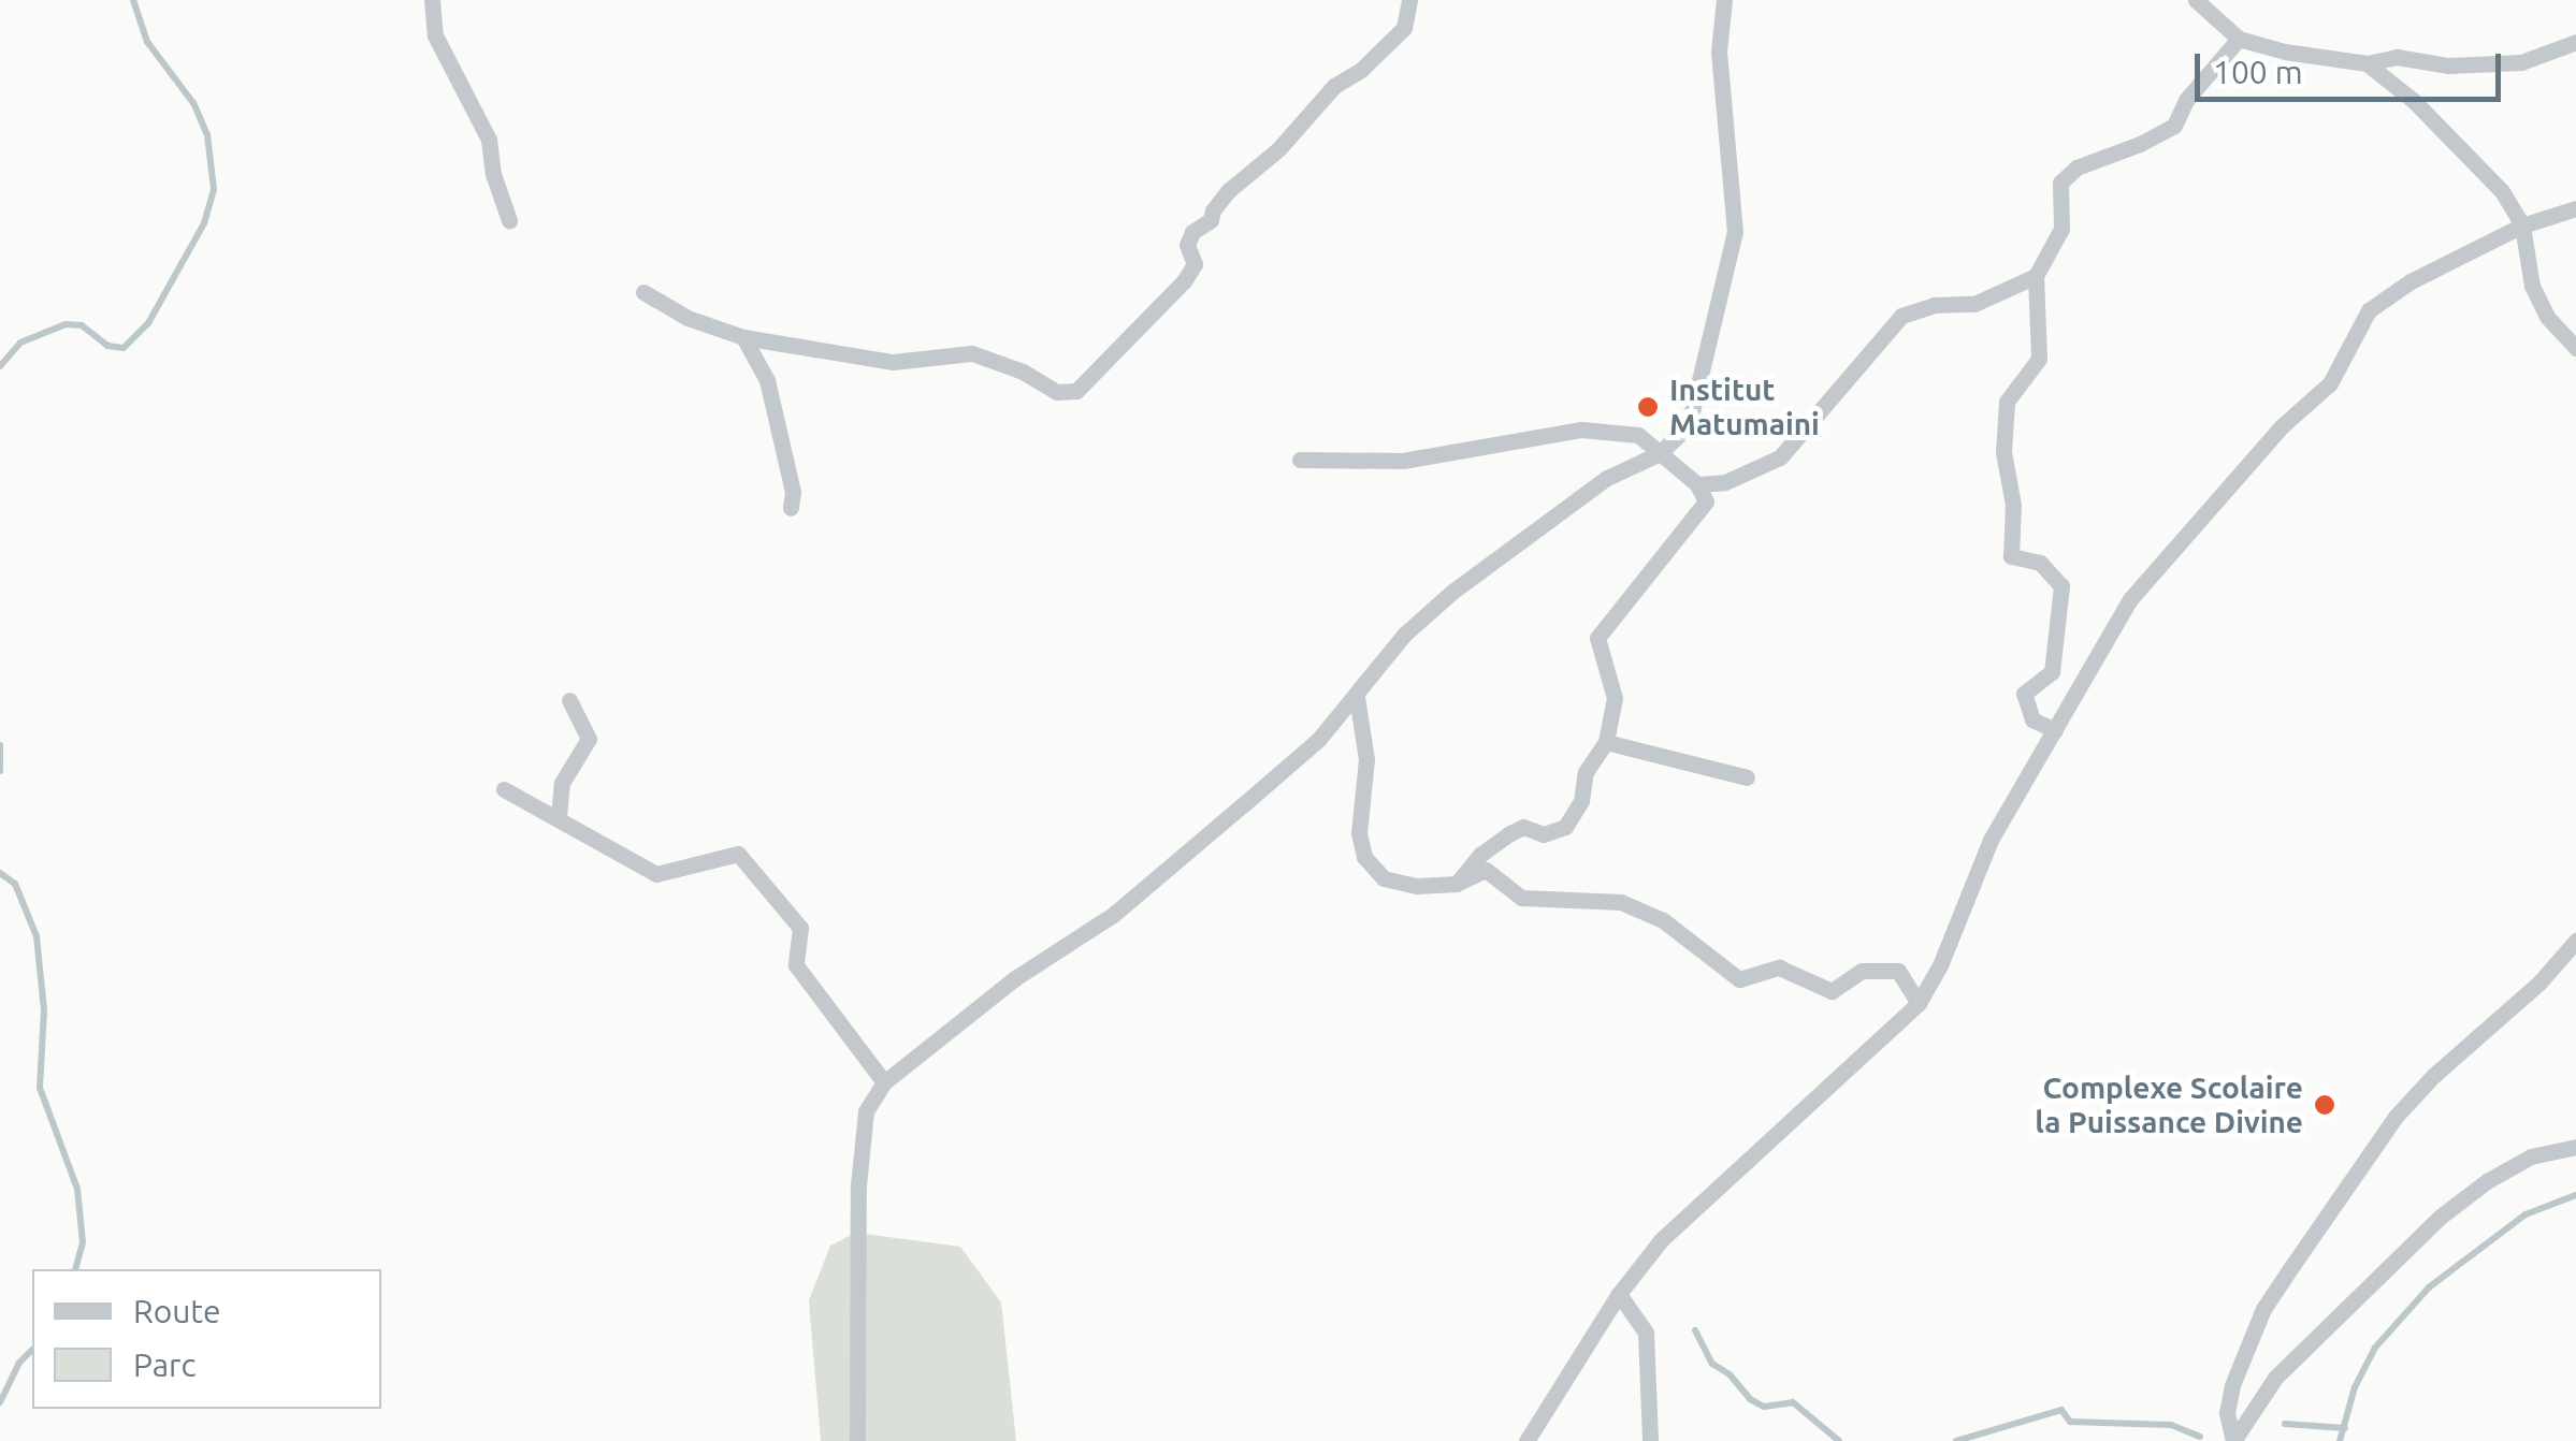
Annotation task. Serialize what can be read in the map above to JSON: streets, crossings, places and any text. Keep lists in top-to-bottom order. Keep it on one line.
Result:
{"places":["Institut Matumaini","Complexe Scolaire la Puissance Divine"],"legend":["Route","Parc"],"scale_bar":"100 m"}
